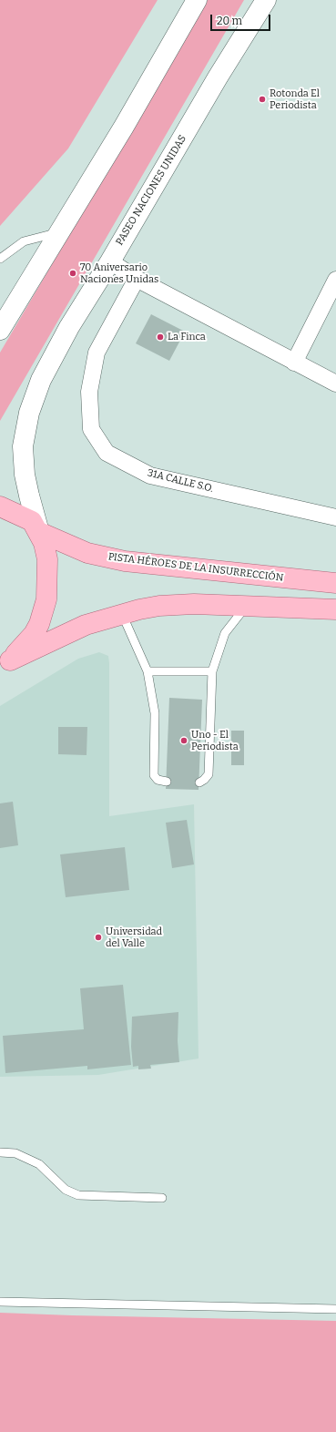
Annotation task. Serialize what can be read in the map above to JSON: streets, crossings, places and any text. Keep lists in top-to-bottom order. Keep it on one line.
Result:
{"streets":{"main road":["PASEO NACIONES UNIDAS","PISTA HÉROES DE LA INSURRECCIÓN"],"street":["31A CALLE S.O."]},"crossings":[["PASEO NACIONES UNIDAS","PISTA HÉROES DE LA INSURRECCIÓN"]],"places":["Rotonda El Periodista","70 Aniversario Naciones Unidas","La Finca","Uno - El Periodista","Universidad del Valle"],"scale_bar":"20 m"}
